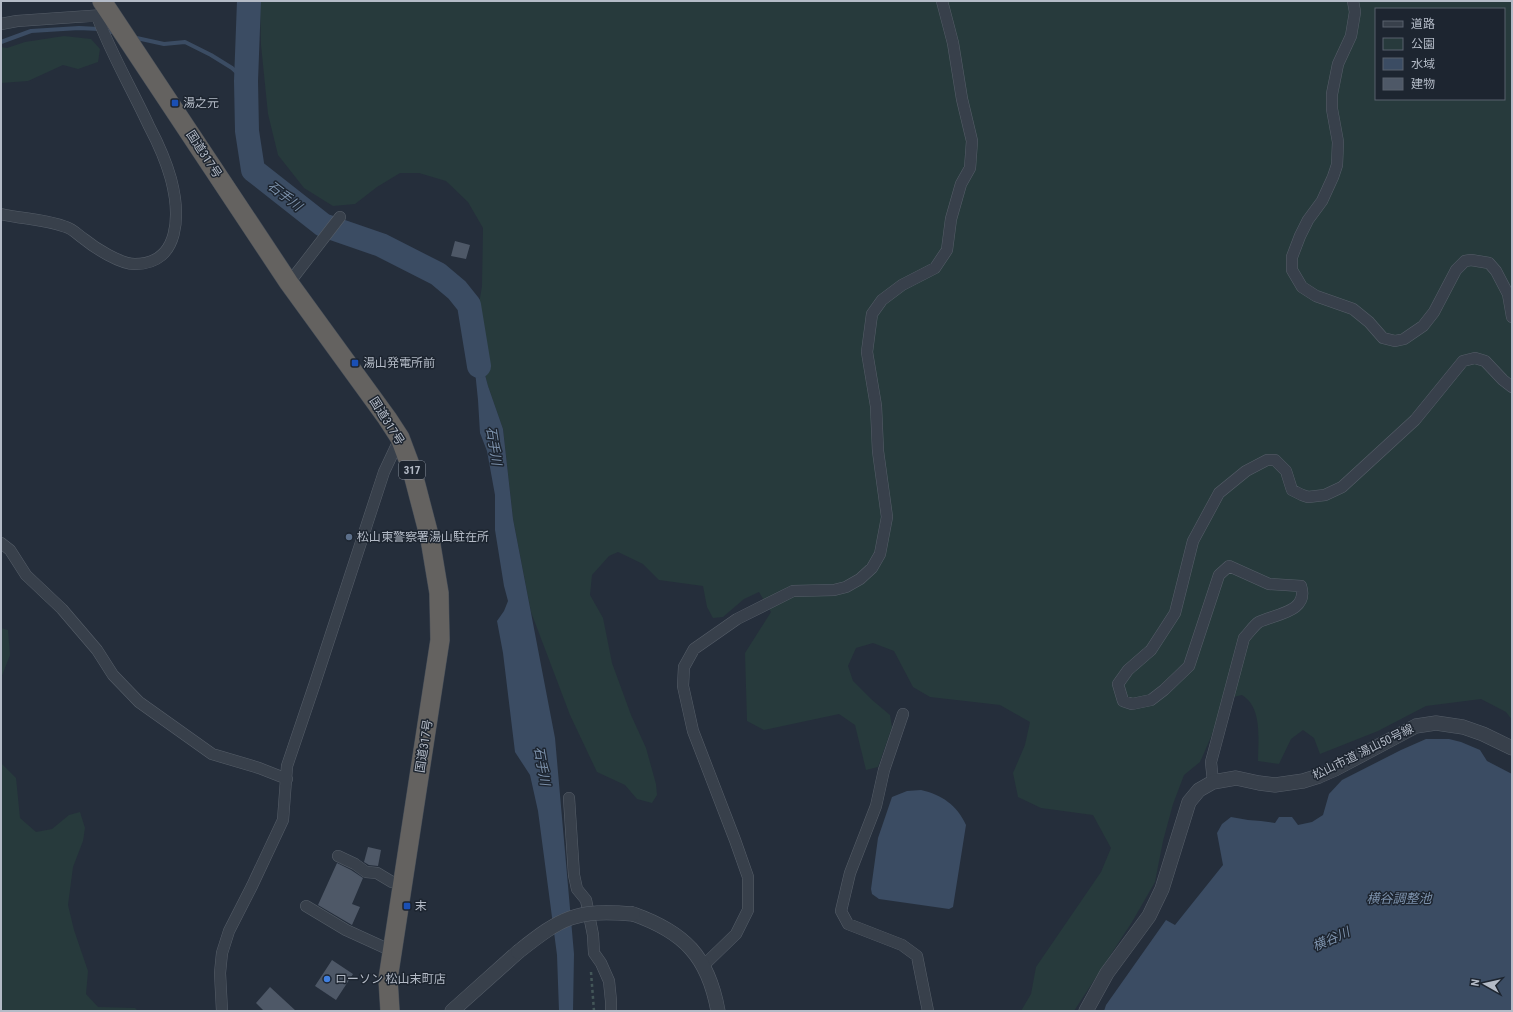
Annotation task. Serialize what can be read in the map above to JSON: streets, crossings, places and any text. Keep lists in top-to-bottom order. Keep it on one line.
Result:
{"streets":{"highway":["国道317号","317"],"street":["松山市道 湯山50号線"]},"water":["石手川","横谷調整池","横谷川"],"places":{"transit":["湯之元","湯山発電所前","末"],"other":["松山東警察署湯山駐在所","ローソン 松山末町店"]},"legend":["道路","公園","水域","建物"],"north":"left"}
